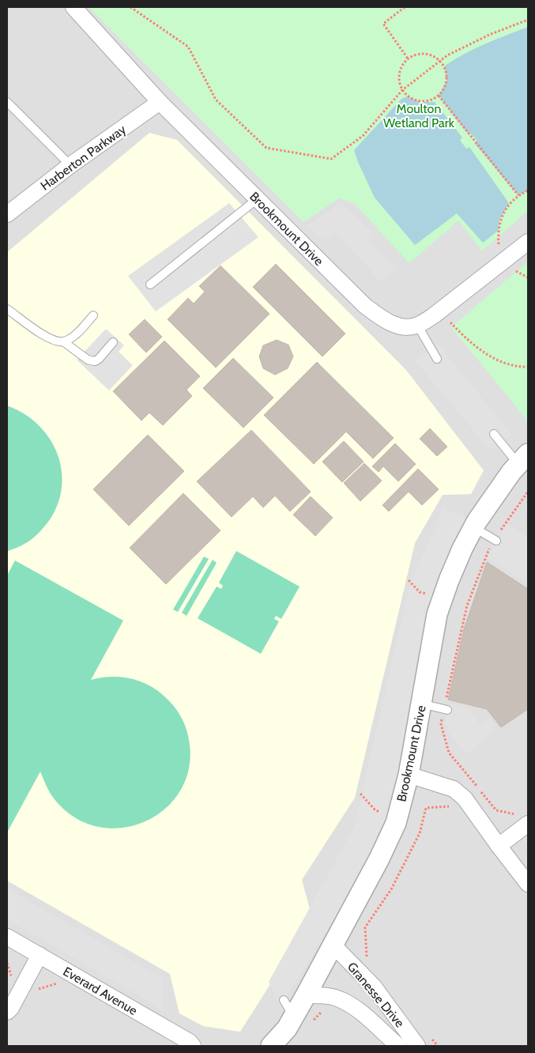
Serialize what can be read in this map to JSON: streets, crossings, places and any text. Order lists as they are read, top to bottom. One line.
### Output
{"streets":{"street":["Harberton Parkway","Brookmount Drive","Everard Avenue","Granesse Drive"]},"crossings":[["Harberton Parkway","Brookmount Drive"],["Brookmount Drive","Granesse Drive"]],"parks":["Moulton Wetland Park"]}
